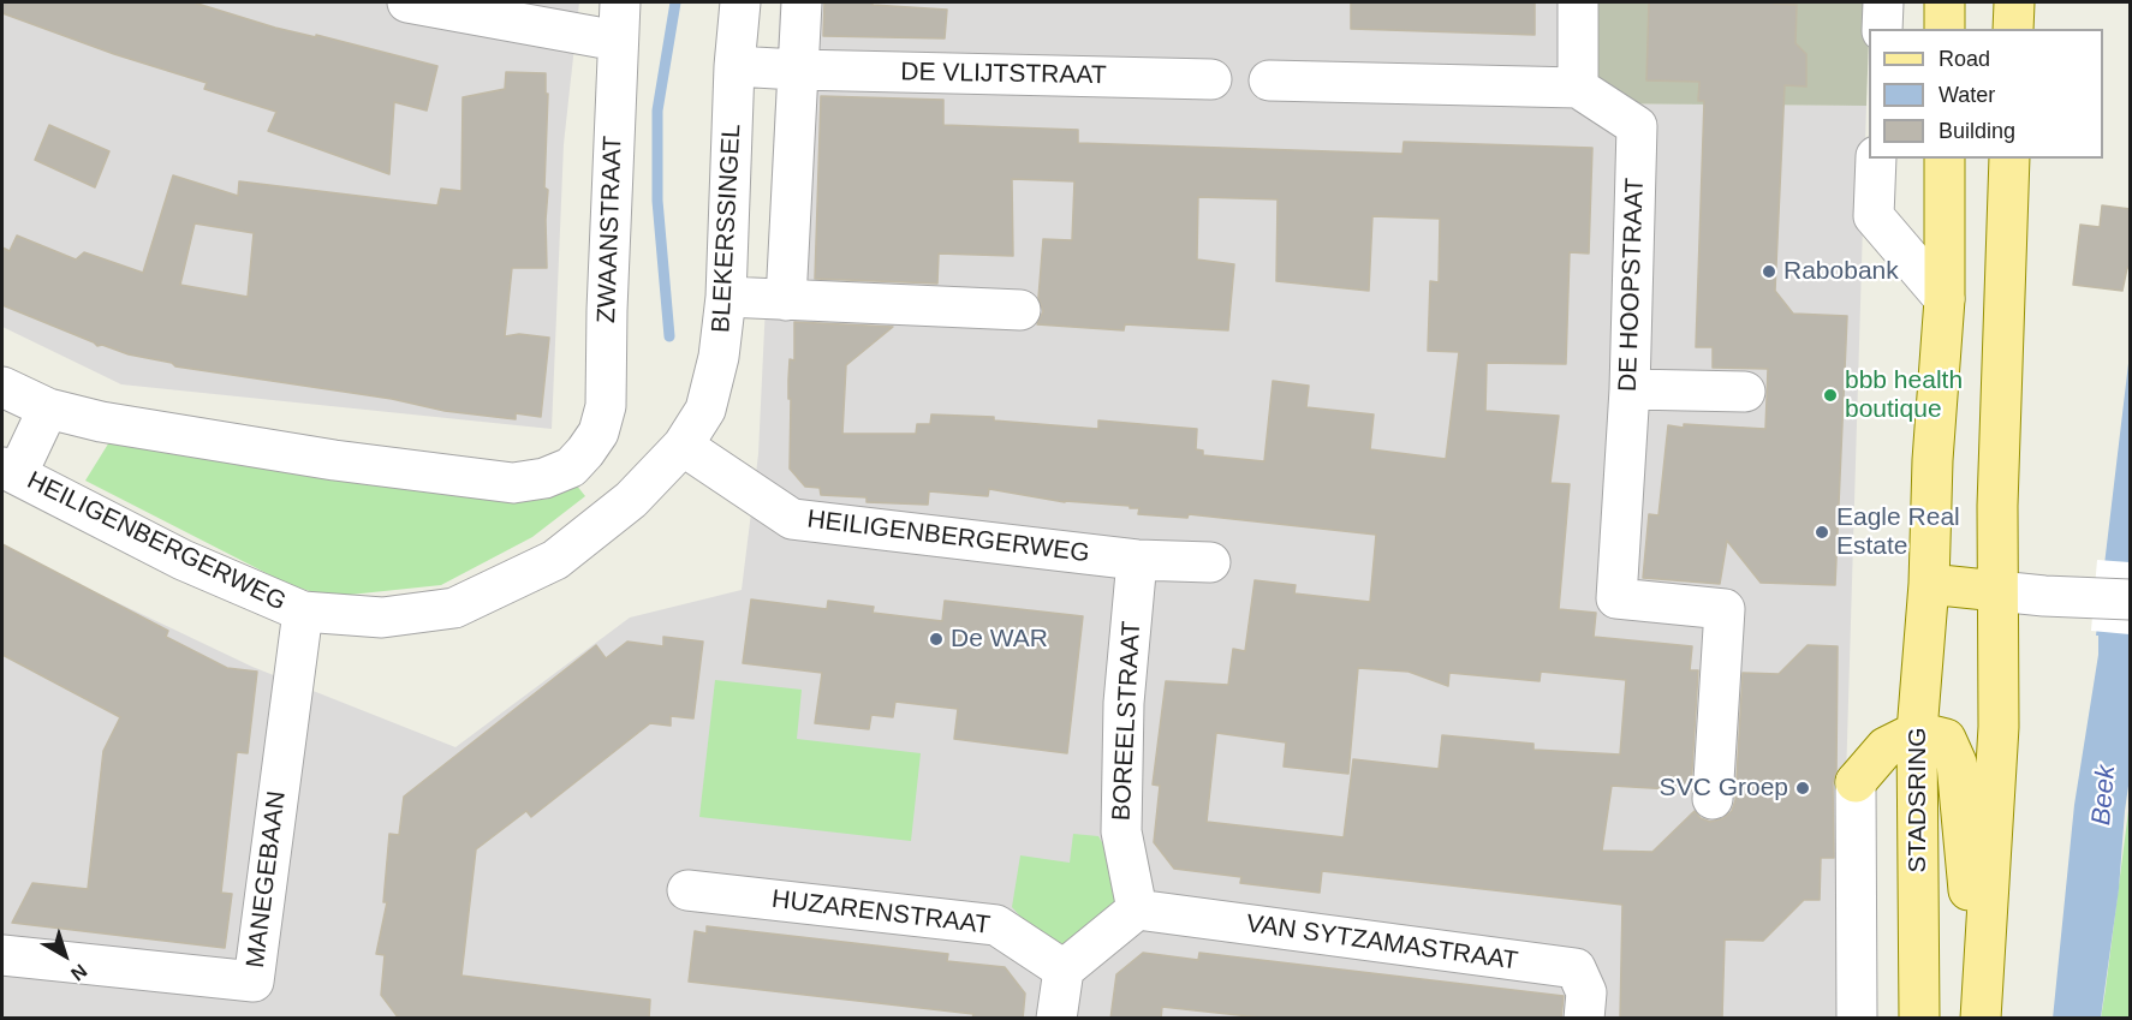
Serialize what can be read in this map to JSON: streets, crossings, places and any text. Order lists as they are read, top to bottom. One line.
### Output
{"streets":{"main road":["STADSRING"],"street":["DE VLIJTSTRAAT","BLEKERSSINGEL","ZWAANSTRAAT","DE HOOPSTRAAT","HEILIGENBERGERWEG","BOREELSTRAAT","MANEGEBAAN","HUZARENSTRAAT","VAN SYTZAMASTRAAT"]},"crossings":[["DE VLIJTSTRAAT","BLEKERSSINGEL"],["BLEKERSSINGEL","HEILIGENBERGERWEG"],["ZWAANSTRAAT","HEILIGENBERGERWEG"],["HEILIGENBERGERWEG","BOREELSTRAAT"],["HEILIGENBERGERWEG","MANEGEBAAN"],["BOREELSTRAAT","VAN SYTZAMASTRAAT"]],"water":["Beek"],"places":["Rabobank","bbb health boutique","Eagle Real Estate","De WAR","SVC Groep"],"legend":["Road","Water","Building"],"north":"bottom right"}
